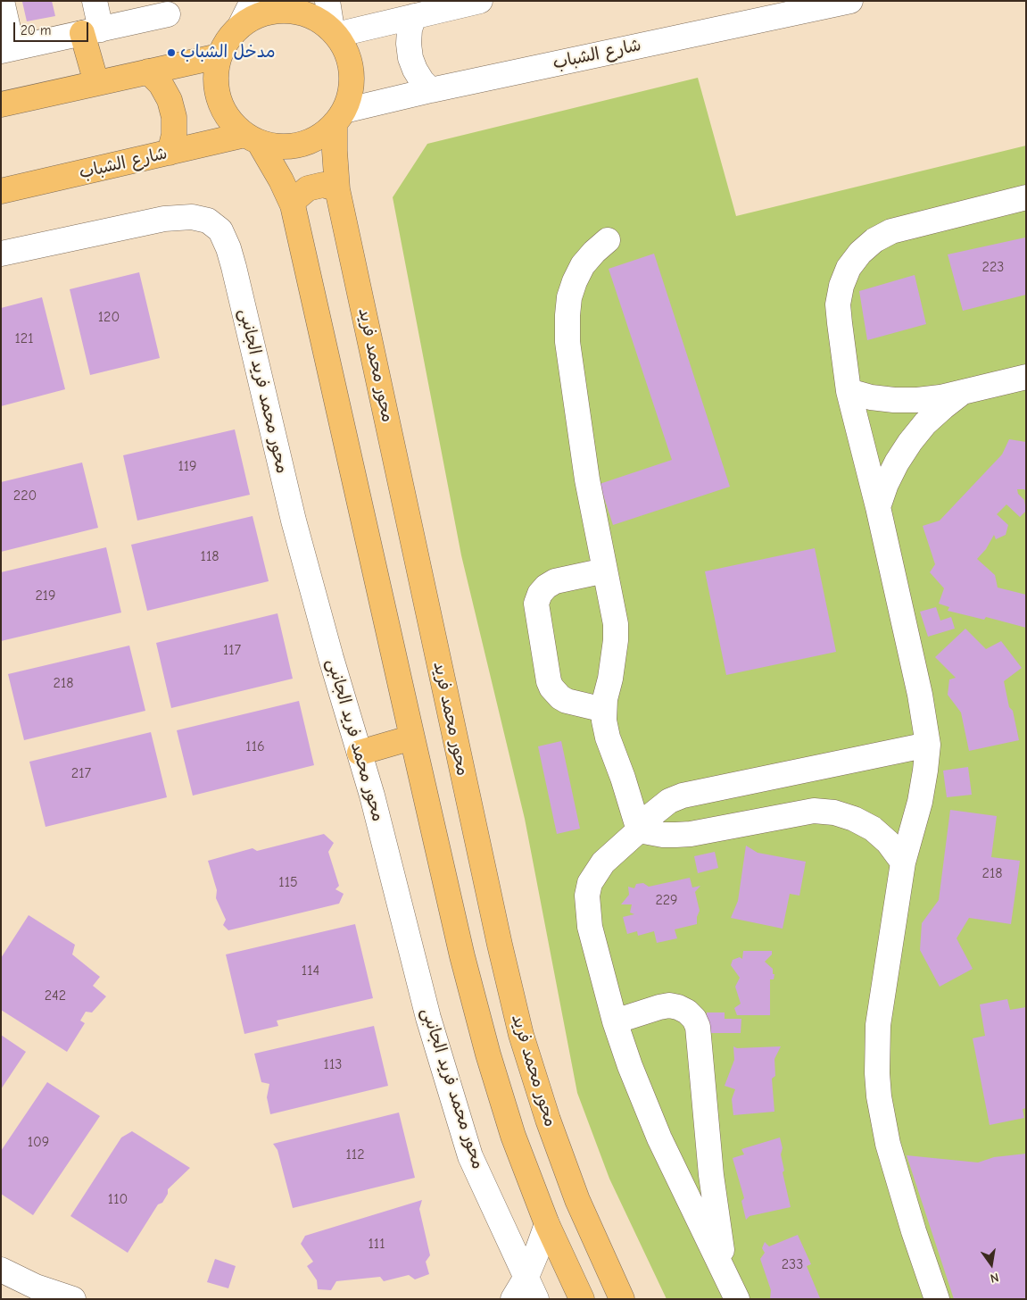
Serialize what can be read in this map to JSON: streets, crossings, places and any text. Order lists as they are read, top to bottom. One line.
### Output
{"streets":{"main road":["شارع الشباب","محور محمد فريد"],"street":["محور محمد فريد الجانبى"]},"crossings":[["شارع الشباب","محور محمد فريد"]],"places":["مدخل الشباب"],"house_numbers":["223","120","121","119","220","118","219","117","218","116","217","218","115","229","114","242","113","109","112","110","111","233"],"scale_bar":"20 m","north":"bottom"}
